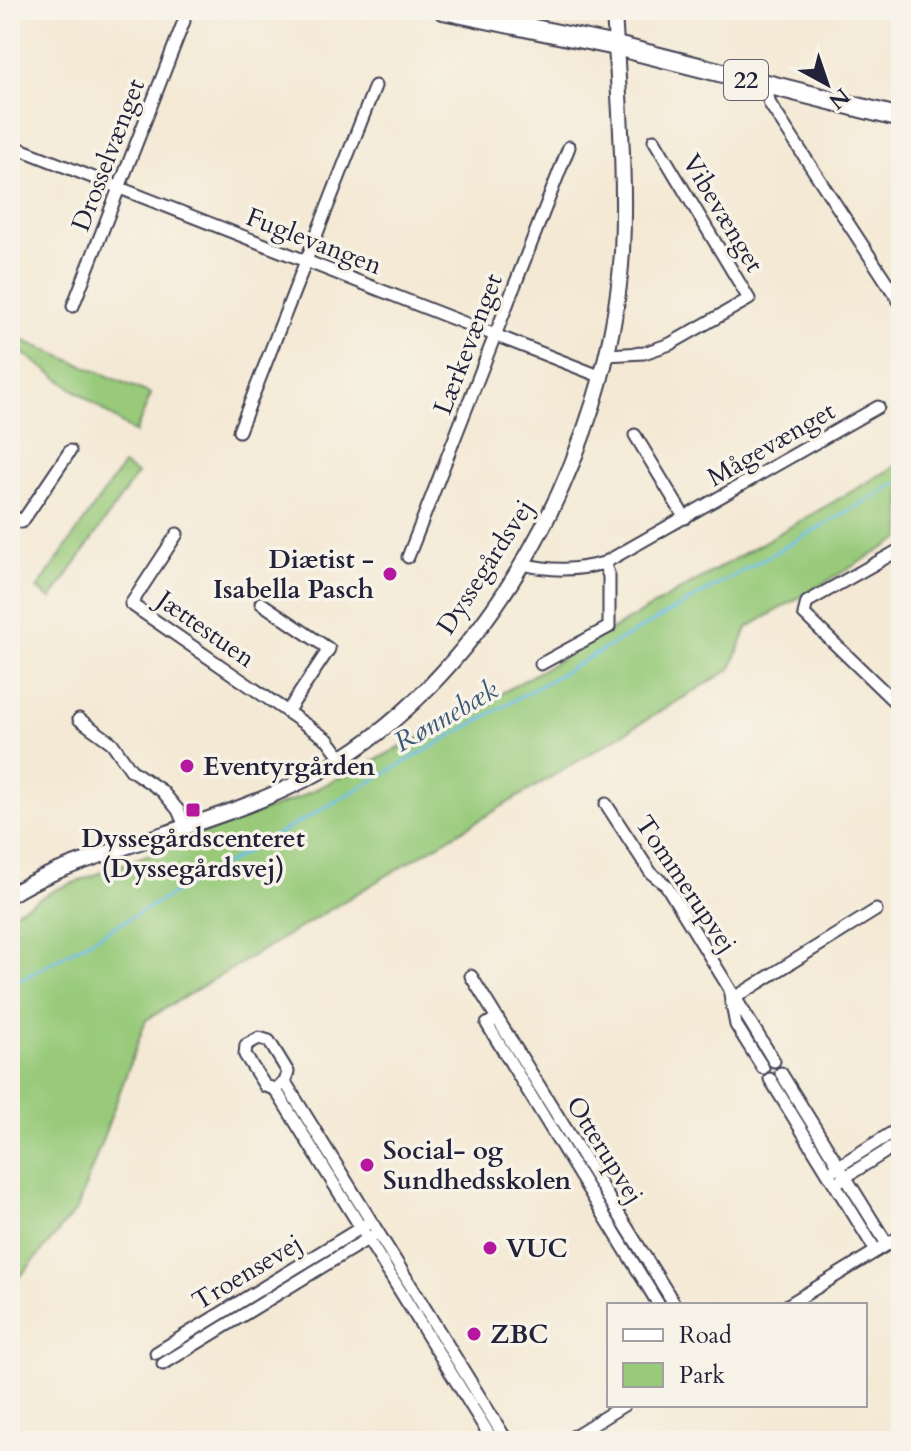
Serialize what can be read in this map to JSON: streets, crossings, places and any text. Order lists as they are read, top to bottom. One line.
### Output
{"streets":{"main road":["22"],"street":["Drosselvænget","Vibevænget","Fuglevangen","Lærkevænget","Mågevænget","Dyssegårdsvej","Jættestuen","Tommerupvej","Otterupvej","Troensevej"]},"crossings":[["22","Dyssegårdsvej"],["Drosselvænget","Fuglevangen"],["Vibevænget","Dyssegårdsvej"],["Fuglevangen","Lærkevænget"],["Fuglevangen","Dyssegårdsvej"],["Mågevænget","Dyssegårdsvej"],["Dyssegårdsvej","Jættestuen"]],"water":["Rønnebæk"],"places":{"other":["Diætist - Isabella Pasch","Eventyrgården","Social- og Sundhedsskolen","VUC","ZBC"],"transit":["Dyssegårdscenteret (Dyssegårdsvej)"]},"legend":["Road","Park"],"north":"bottom right"}
